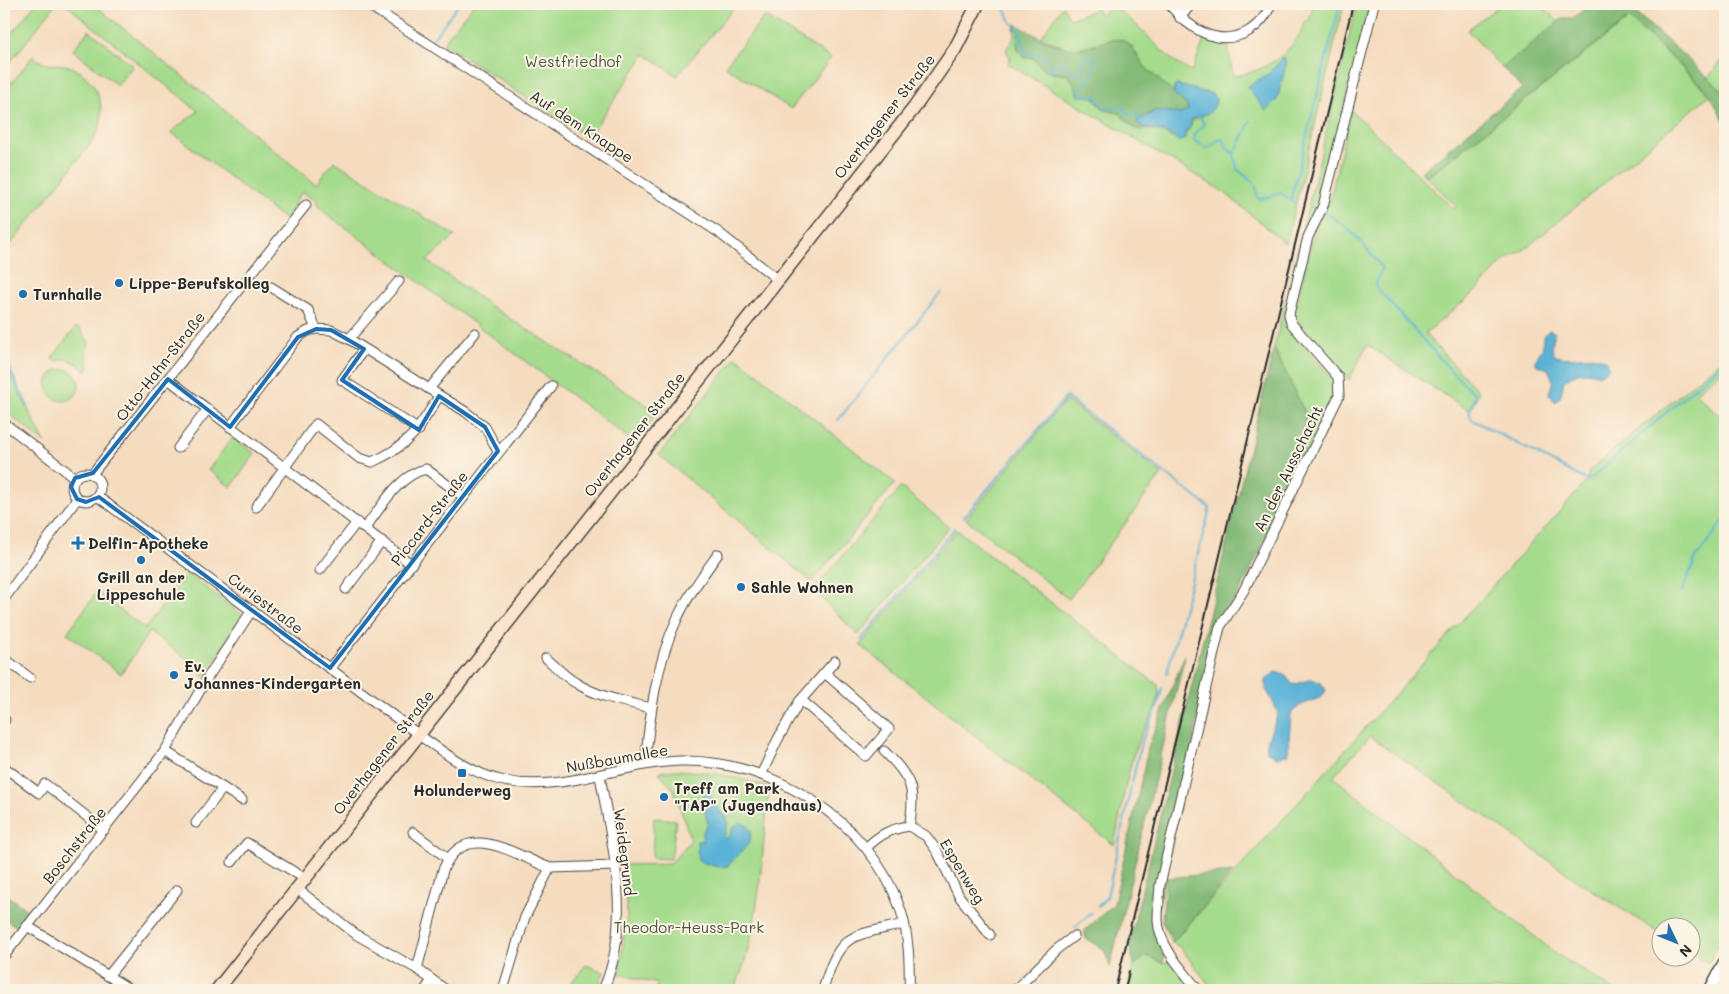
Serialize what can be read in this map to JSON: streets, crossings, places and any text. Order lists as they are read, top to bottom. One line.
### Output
{"streets":{"main road":["Overhagener Straße"],"street":["Auf dem Knappe","Otto-Hahn-Straße","An der Ausschacht","Piccard-Straße","Curiestraße","Nußbaumallee","Boschstraße","Weidegrund","Espenweg"]},"crossings":[["Overhagener Straße","Auf dem Knappe"],["Overhagener Straße","Curiestraße"],["Overhagener Straße","Nußbaumallee"],["Otto-Hahn-Straße","Curiestraße"],["Piccard-Straße","Curiestraße"],["Curiestraße","Nußbaumallee"],["Curiestraße","Boschstraße"],["Nußbaumallee","Weidegrund"]],"parks":["Westfriedhof","Theodor-Heuss-Park"],"places":{"other":["Lippe-Berufskolleg","Turnhalle","Grill an der Lippeschule","Sahle Wohnen","Ev. Johannes-Kindergarten","Treff am Park \"TAP\" (Jugendhaus)"],"health":["Delfin-Apotheke"],"transit":["Holunderweg"]},"north":"bottom right"}
